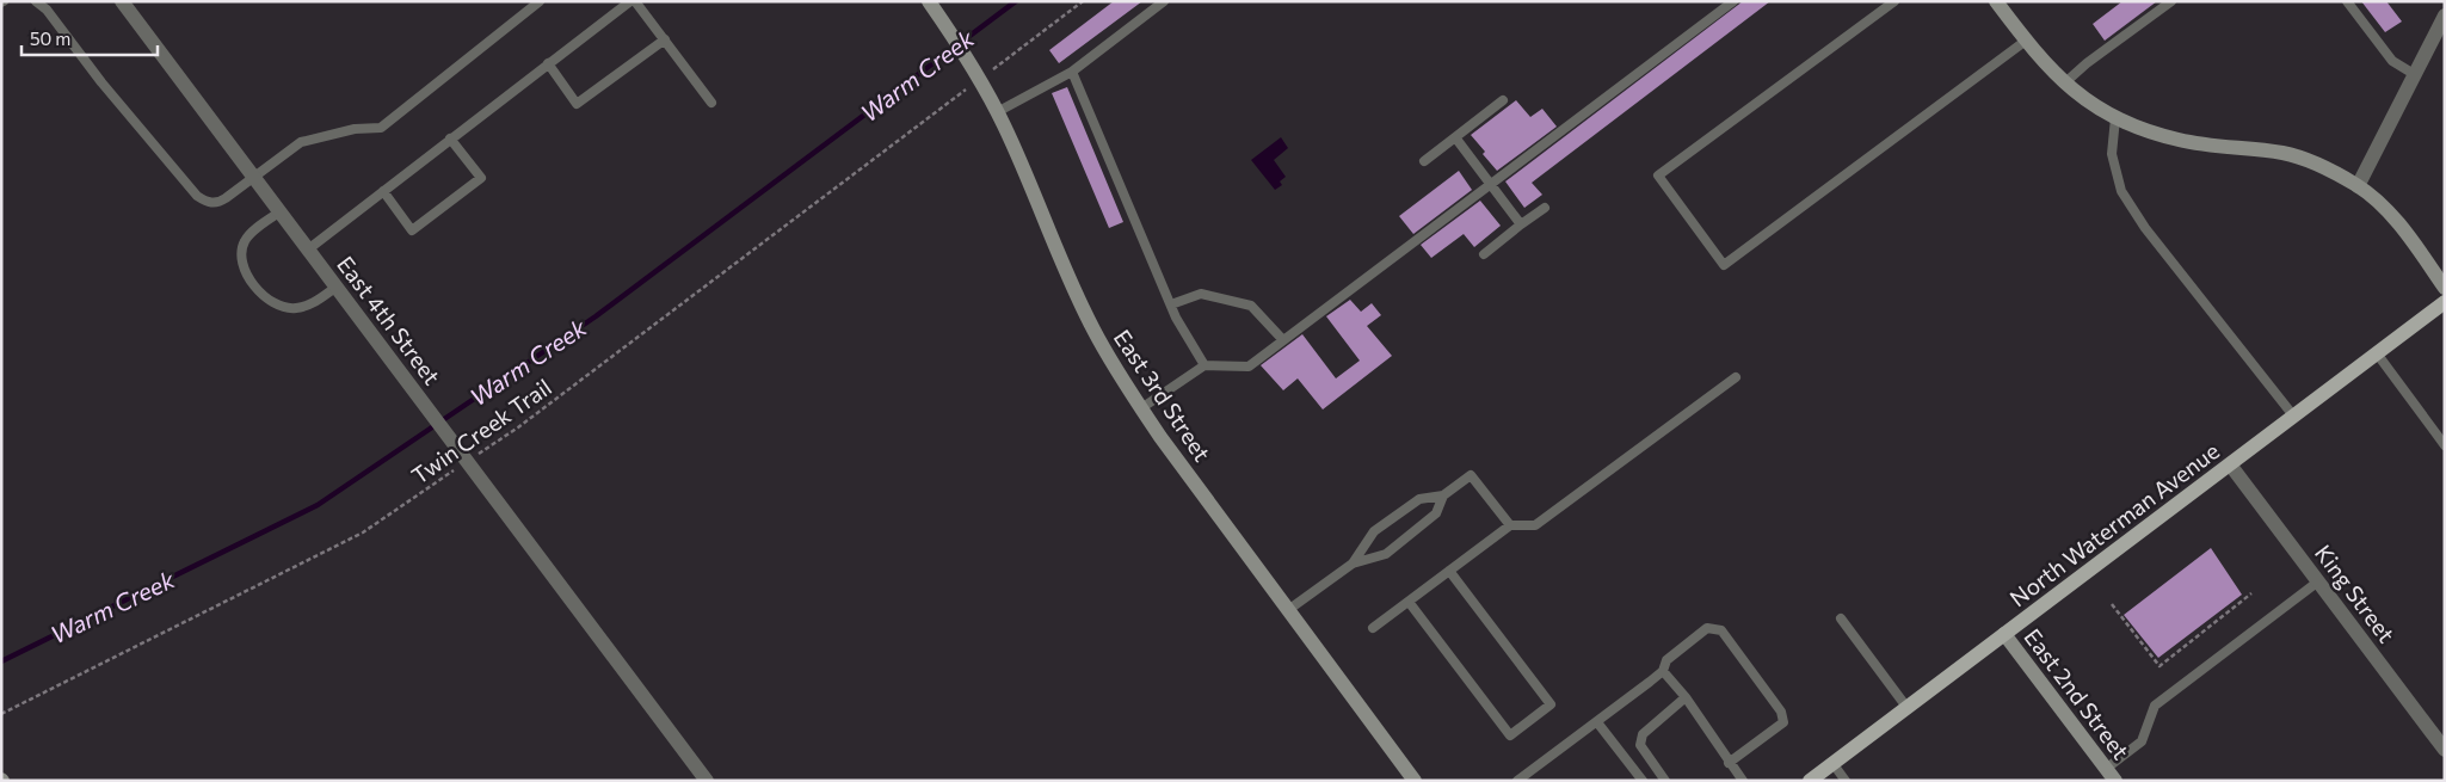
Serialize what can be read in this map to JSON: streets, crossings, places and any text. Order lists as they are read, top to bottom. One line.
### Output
{"streets":{"main road":["East 3rd Street","North Waterman Avenue","East 2nd Street"],"street":["East 4th Street","King Street"],"path":["Twin Creek Trail"]},"crossings":[["East 4th Street","Twin Creek Trail"],["East 3rd Street","Twin Creek Trail"],["North Waterman Avenue","King Street"],["North Waterman Avenue","East 2nd Street"]],"water":["Warm Creek"],"scale_bar":"50 m"}
